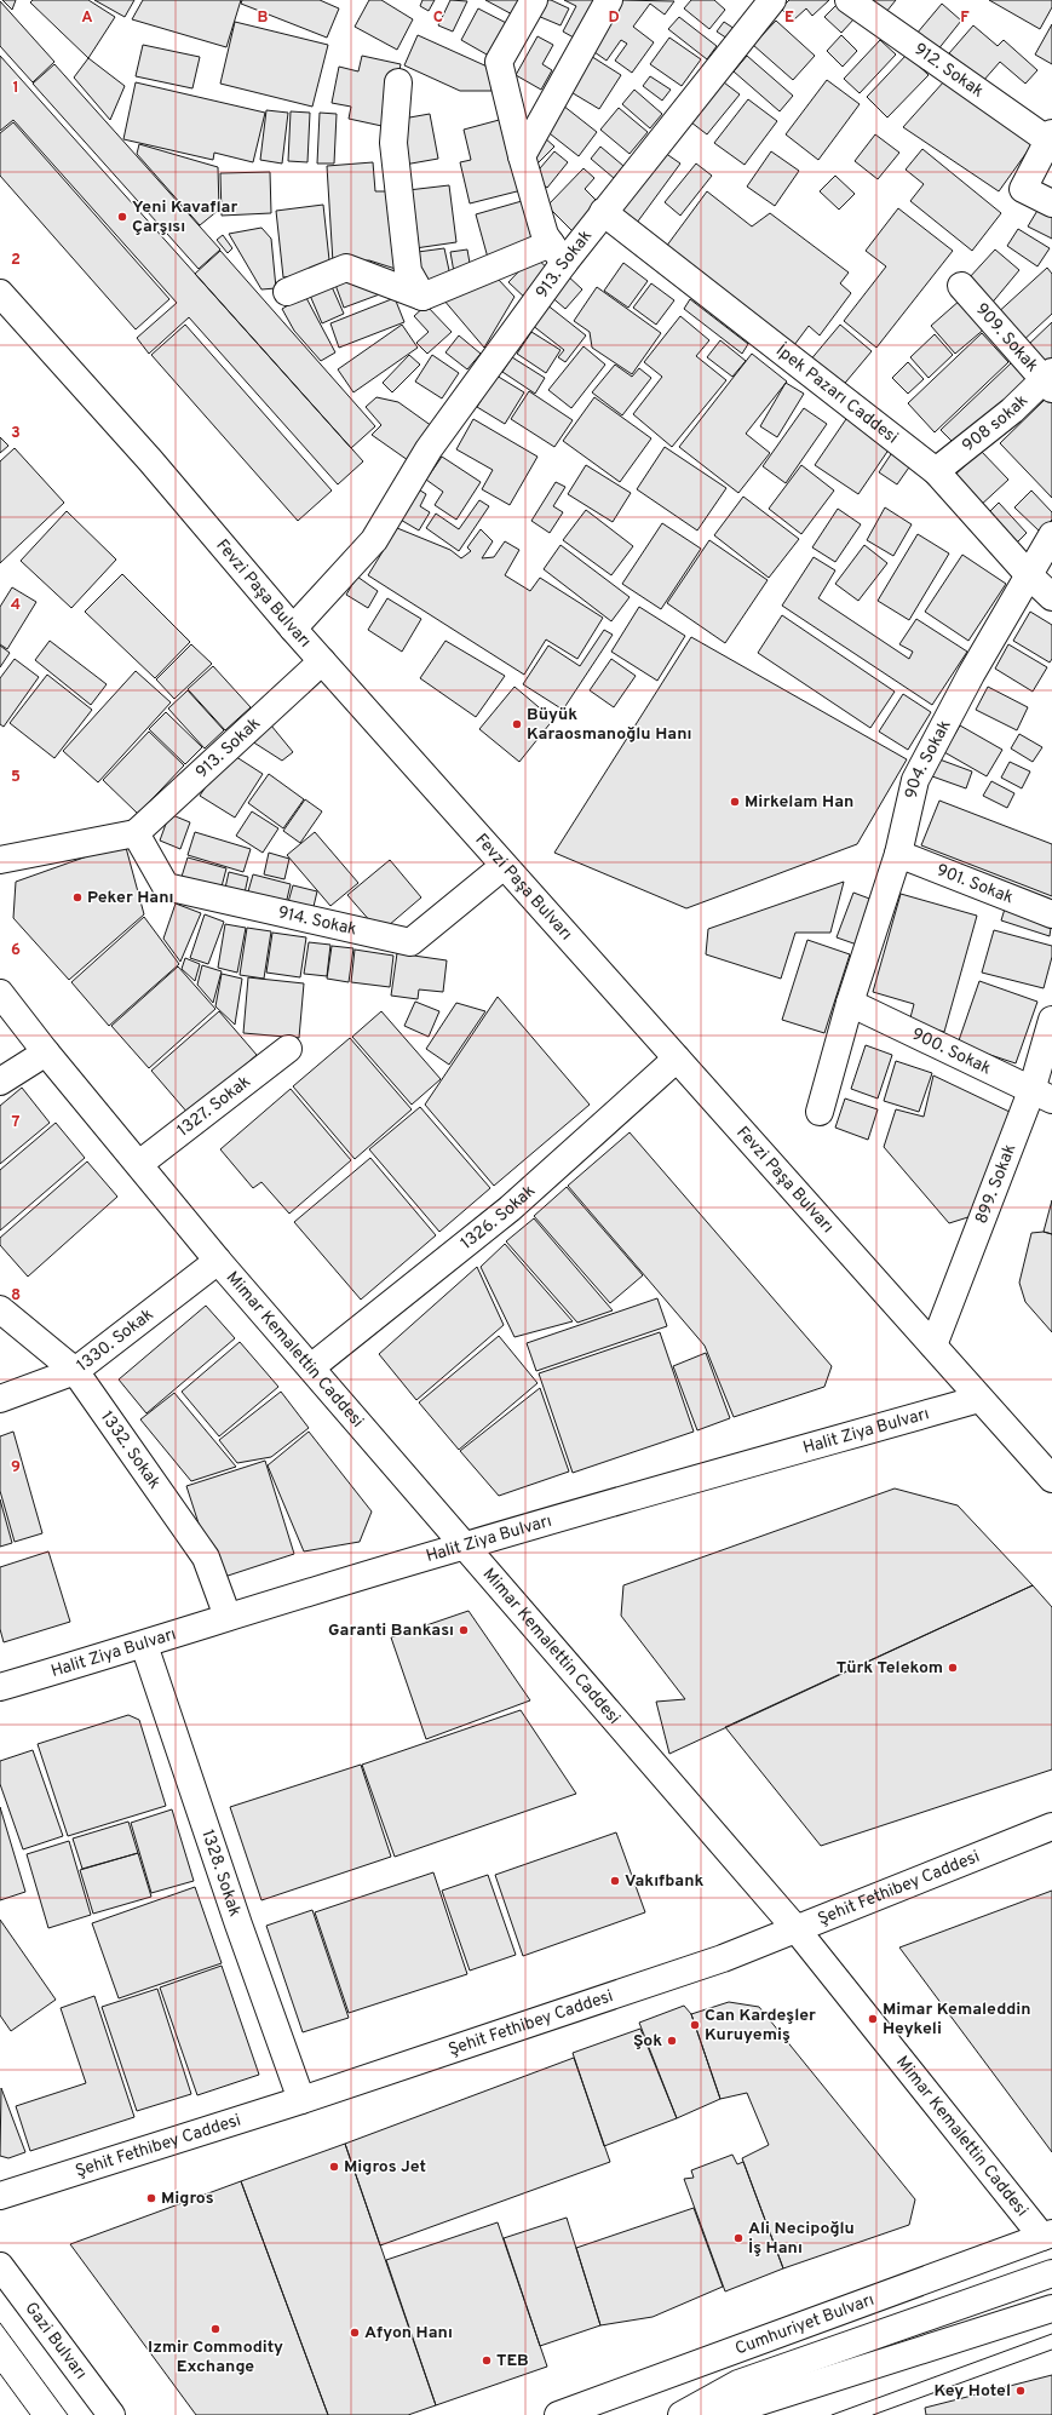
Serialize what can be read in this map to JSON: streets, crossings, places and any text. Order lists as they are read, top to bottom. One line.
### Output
{"streets":{"street":["912. Sokak","913. Sokak","909. Sokak","İpek Pazarı Caddesi","908 sokak","Fevzi Paşa Bulvarı","904. Sokak","901. Sokak","914. Sokak","900. Sokak","1327. Sokak","899. Sokak","1326. Sokak","1330. Sokak","Mimar Kemalettin Caddesi","Halit Ziya Bulvarı","1332. Sokak","1328. Sokak","Şehit Fethibey Caddesi","Cumhuriyet Bulvarı","Gazi Bulvarı"]},"crossings":[["913. Sokak","İpek Pazarı Caddesi"],["913. Sokak","Fevzi Paşa Bulvarı"],["913. Sokak","914. Sokak"],["909. Sokak","908 sokak"],["İpek Pazarı Caddesi","908 sokak"],["İpek Pazarı Caddesi","904. Sokak"],["Fevzi Paşa Bulvarı","914. Sokak"],["Fevzi Paşa Bulvarı","899. Sokak"],["Fevzi Paşa Bulvarı","1326. Sokak"],["Fevzi Paşa Bulvarı","Halit Ziya Bulvarı"],["904. Sokak","901. Sokak"],["904. Sokak","900. Sokak"],["900. Sokak","899. Sokak"],["1327. Sokak","Mimar Kemalettin Caddesi"],["1326. Sokak","Mimar Kemalettin Caddesi"],["1330. Sokak","Mimar Kemalettin Caddesi"],["1330. Sokak","1332. Sokak"],["Mimar Kemalettin Caddesi","Halit Ziya Bulvarı"],["Mimar Kemalettin Caddesi","Şehit Fethibey Caddesi"],["Mimar Kemalettin Caddesi","Cumhuriyet Bulvarı"],["Halit Ziya Bulvarı","1332. Sokak"],["Halit Ziya Bulvarı","1328. Sokak"],["1328. Sokak","Şehit Fethibey Caddesi"]],"places":["Yeni Kavaflar Çarşısı","Büyük Karaosmanoğlu Hanı","Mirkelam Han","Peker Hanı","Garanti Bankası","Türk Telekom","Vakıfbank","Mimar Kemaleddin Heykeli","Can Kardeşler Kuruyemiş","Şok","Migros Jet","Migros","Ali Necipoğlu İş Hanı","Izmir Commodity Exchange","Afyon Hanı","TEB","Key Hotel"],"grid":{"columns":["A","B","C","D","E","F"],"rows":["1","2","3","4","5","6","7","8","9"]}}
